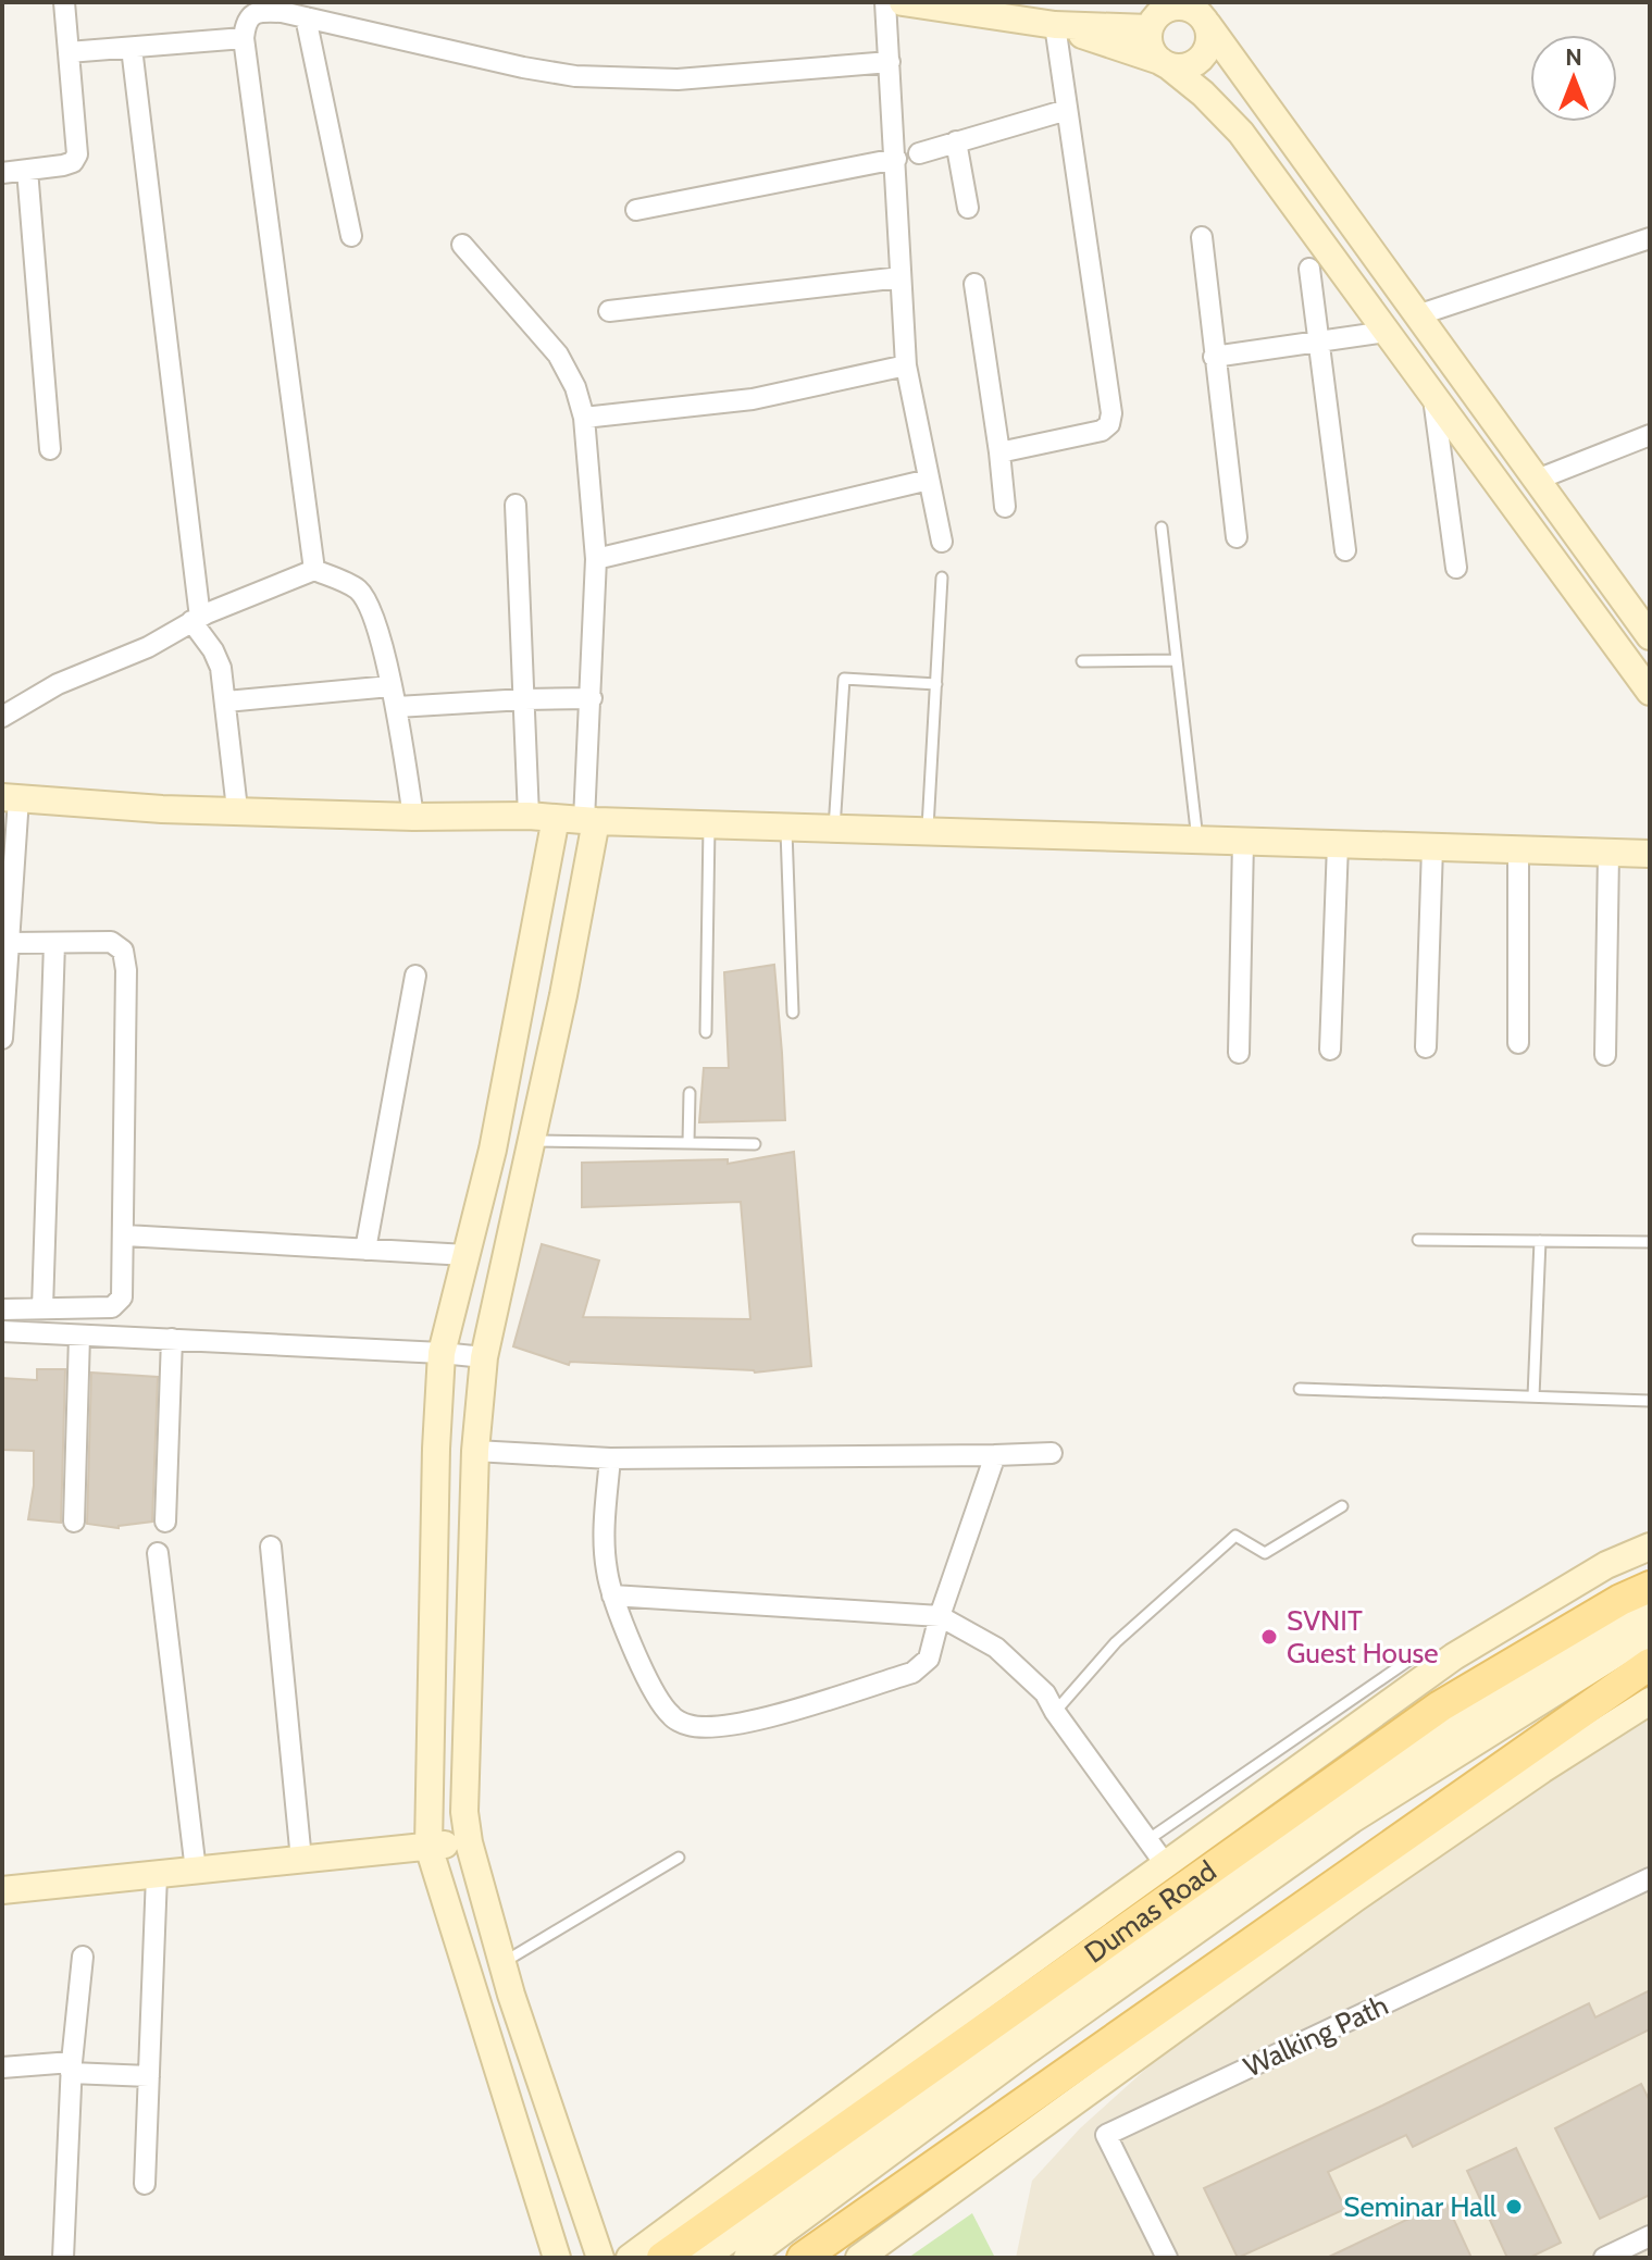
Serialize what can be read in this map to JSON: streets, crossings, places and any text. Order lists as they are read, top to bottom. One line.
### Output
{"streets":{"main road":["Dumas Road"],"street":["Walking Path"]},"places":["SVNIT Guest House","Seminar Hall"],"north":"top"}
